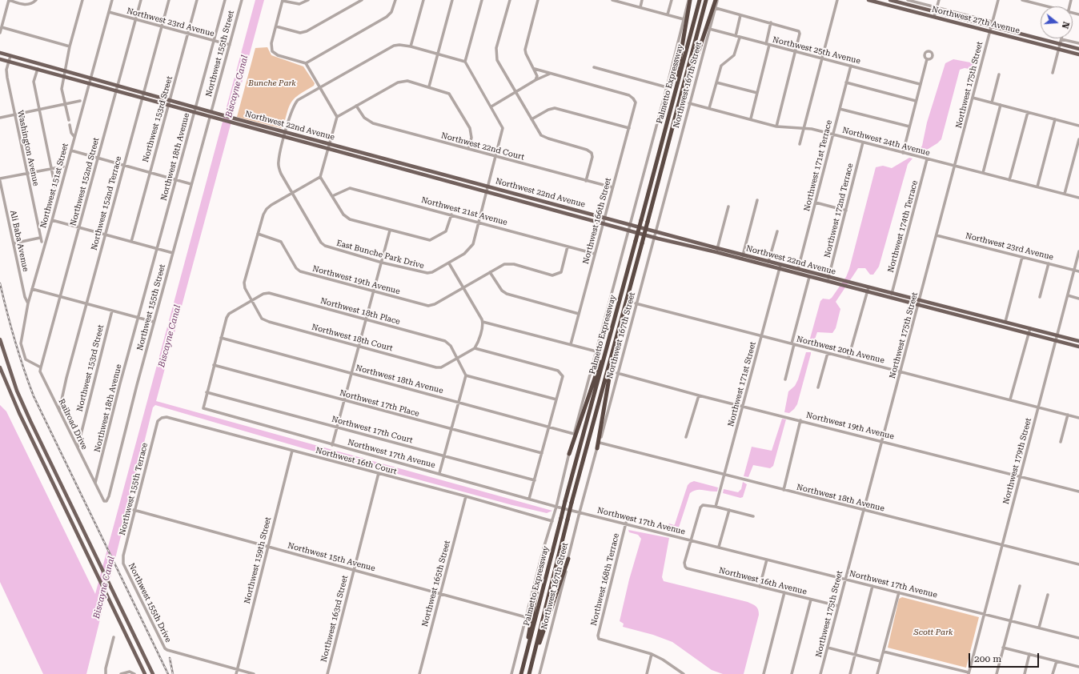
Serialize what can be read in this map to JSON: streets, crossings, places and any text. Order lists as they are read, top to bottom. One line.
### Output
{"streets":{"highway":["Palmetto Expressway"],"main road":["Northwest 27th Avenue","Northwest 22nd Avenue"],"street":["Northwest 23rd Avenue","Northwest 25th Avenue","Northwest 155th Street","Northwest 167th Street","Northwest 175th Street","Northwest 153rd Street","Northwest 24th Avenue","Northwest 22nd Court","Washington Avenue","Northwest 18th Avenue","Northwest 171st Terrace","Northwest 152nd Street","Northwest 151st Street","Northwest 152nd Terrace","Northwest 172nd Terrace","Northwest 21st Avenue","Northwest 166th Street","Northwest 174th Terrace","Ali Baba Avenue","East Bunche Park Drive","Northwest 19th Avenue","Northwest 18th Place","Northwest 18th Court","Northwest 20th Avenue","Northwest 171st Street","Northwest 17th Place","Railroad Drive","Northwest 17th Court","Northwest 17th Avenue","Northwest 16th Court","Northwest 179th Street","Northwest 155th Terrace","Northwest 15th Avenue","Northwest 159th Street","Northwest 168th Terrace","Northwest 16th Avenue","Northwest 165th Street","Northwest 155th Drive","Northwest 163rd Street"]},"crossings":[["Northwest 27th Avenue","Northwest 175th Street"],["Northwest 23rd Avenue","Northwest 155th Street"],["Northwest 23rd Avenue","Northwest 175th Street"],["Northwest 23rd Avenue","Northwest 153rd Street"],["Northwest 23rd Avenue","Northwest 18th Avenue"],["Northwest 23rd Avenue","Northwest 152nd Street"],["Northwest 23rd Avenue","Northwest 151st Street"],["Northwest 23rd Avenue","Northwest 152nd Terrace"],["Northwest 23rd Avenue","Northwest 179th Street"],["Northwest 25th Avenue","Northwest 167th Street"],["Northwest 25th Avenue","Northwest 171st Terrace"],["Northwest 155th Street","Northwest 22nd Avenue"],["Northwest 155th Street","Railroad Drive"],["Northwest 167th Street","Northwest 22nd Avenue"],["Northwest 167th Street","Northwest 24th Avenue"],["Northwest 167th Street","Northwest 18th Avenue"],["Northwest 167th Street","Northwest 19th Avenue"],["Northwest 167th Street","Northwest 20th Avenue"],["Northwest 167th Street","Northwest 17th Avenue"],["Northwest 175th Street","Northwest 22nd Avenue"],["Northwest 175th Street","Northwest 24th Avenue"],["Northwest 175th Street","Northwest 18th Avenue"],["Northwest 175th Street","Northwest 19th Avenue"],["Northwest 175th Street","Northwest 20th Avenue"],["Northwest 175th Street","Northwest 17th Avenue"],["Northwest 175th Street","Northwest 16th Avenue"],["Northwest 153rd Street","Northwest 22nd Avenue"],["Northwest 153rd Street","Railroad Drive"],["Northwest 22nd Avenue","Washington Avenue"],["Northwest 22nd Avenue","Northwest 18th Avenue"],["Northwest 22nd Avenue","Northwest 171st Terrace"],["Northwest 22nd Avenue","Northwest 152nd Street"],["Northwest 22nd Avenue","Northwest 151st Street"],["Northwest 22nd Avenue","Northwest 152nd Terrace"],["Northwest 22nd Avenue","Northwest 172nd Terrace"],["Northwest 22nd Avenue","Northwest 166th Street"],["Northwest 22nd Avenue","Northwest 174th Terrace"],["Northwest 22nd Avenue","East Bunche Park Drive"],["Northwest 22nd Avenue","Northwest 171st Street"],["Northwest 22nd Avenue","Northwest 179th Street"],["Northwest 24th Avenue","Northwest 171st Terrace"],["Northwest 24th Avenue","Northwest 172nd Terrace"],["Northwest 24th Avenue","Northwest 174th Terrace"],["Northwest 22nd Court","Northwest 166th Street"],["Northwest 22nd Court","East Bunche Park Drive"],["Northwest 18th Avenue","Northwest 18th Place"],["Northwest 18th Avenue","Northwest 171st Street"],["Northwest 18th Avenue","Railroad Drive"],["Northwest 18th Avenue","Northwest 179th Street"],["Northwest 152nd Street","Northwest 151st Street"],["Northwest 152nd Street","Railroad Drive"],["Northwest 151st Street","Ali Baba Avenue"],["Northwest 151st Street","Railroad Drive"],["Northwest 152nd Terrace","Railroad Drive"],["Northwest 21st Avenue","Northwest 166th Street"],["Northwest 21st Avenue","East Bunche Park Drive"],["East Bunche Park Drive","Northwest 18th Court"],["Northwest 19th Avenue","Northwest 18th Court"],["Northwest 19th Avenue","Northwest 171st Street"],["Northwest 19th Avenue","Northwest 179th Street"],["Northwest 18th Place","Northwest 18th Court"],["Northwest 18th Place","Northwest 17th Place"],["Northwest 18th Place","Northwest 17th Court"],["Northwest 18th Place","Northwest 17th Avenue"],["Northwest 20th Avenue","Northwest 171st Street"],["Northwest 20th Avenue","Northwest 179th Street"],["Northwest 17th Avenue","Northwest 179th Street"],["Northwest 17th Avenue","Northwest 168th Terrace"],["Northwest 17th Avenue","Northwest 16th Avenue"],["Northwest 16th Court","Northwest 155th Terrace"],["Northwest 16th Court","Northwest 159th Street"],["Northwest 16th Court","Northwest 165th Street"],["Northwest 16th Court","Northwest 163rd Street"],["Northwest 155th Terrace","Northwest 15th Avenue"],["Northwest 155th Terrace","Northwest 155th Drive"],["Northwest 15th Avenue","Northwest 159th Street"],["Northwest 15th Avenue","Northwest 165th Street"],["Northwest 15th Avenue","Northwest 163rd Street"],["Northwest 159th Street","Northwest 155th Drive"]],"water":["Biscayne Canal"],"parks":["Bunche Park","Scott Park"],"scale_bar":"200 m","north":"right"}
